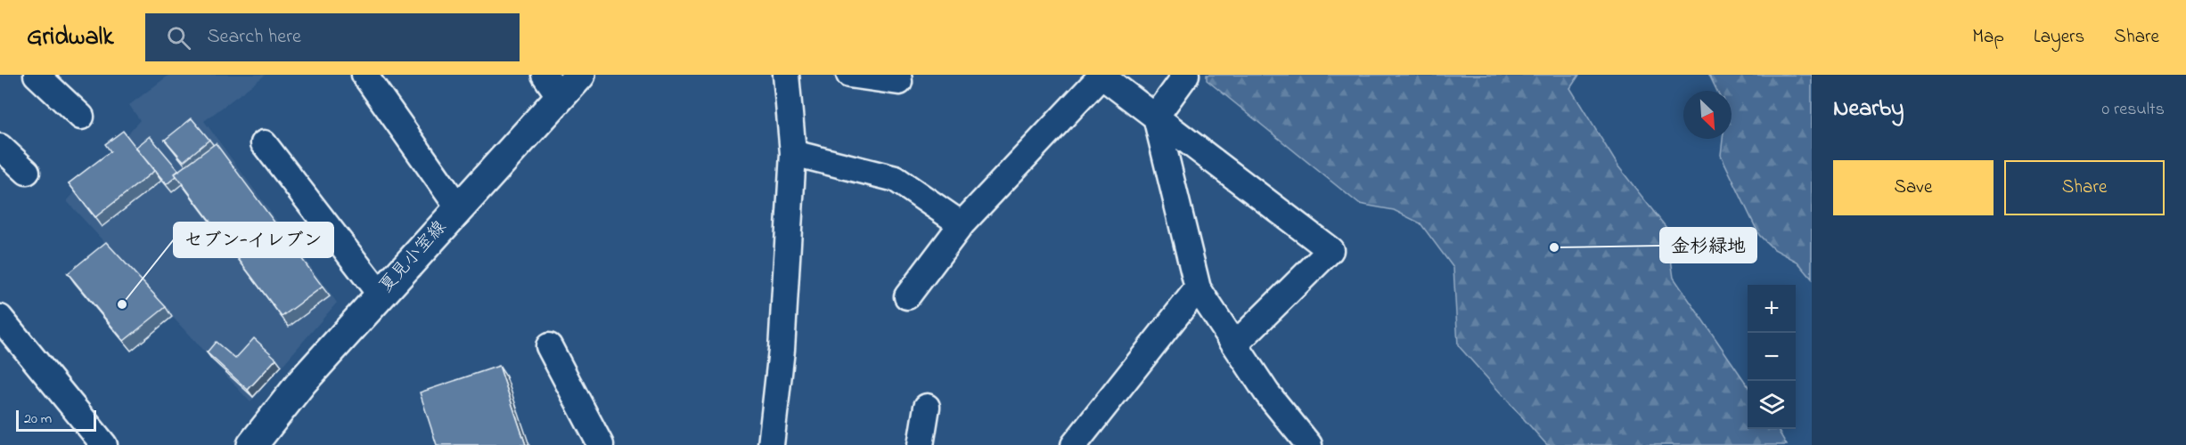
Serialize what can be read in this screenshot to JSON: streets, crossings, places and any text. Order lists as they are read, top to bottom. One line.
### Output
{"streets":{"main road":["夏見小室線"]},"places":["金杉緑地","セブン-イレブン"],"scale_bar":"20 m","north":"bottom right","page":{"header":"Gridwalk","search":"Search here","nav":["Map","Layers","Share"],"heading":["Nearby","0 results"],"buttons":["Save","Share"],"map_buttons":["+","−"],"scale":"20 m"}}
